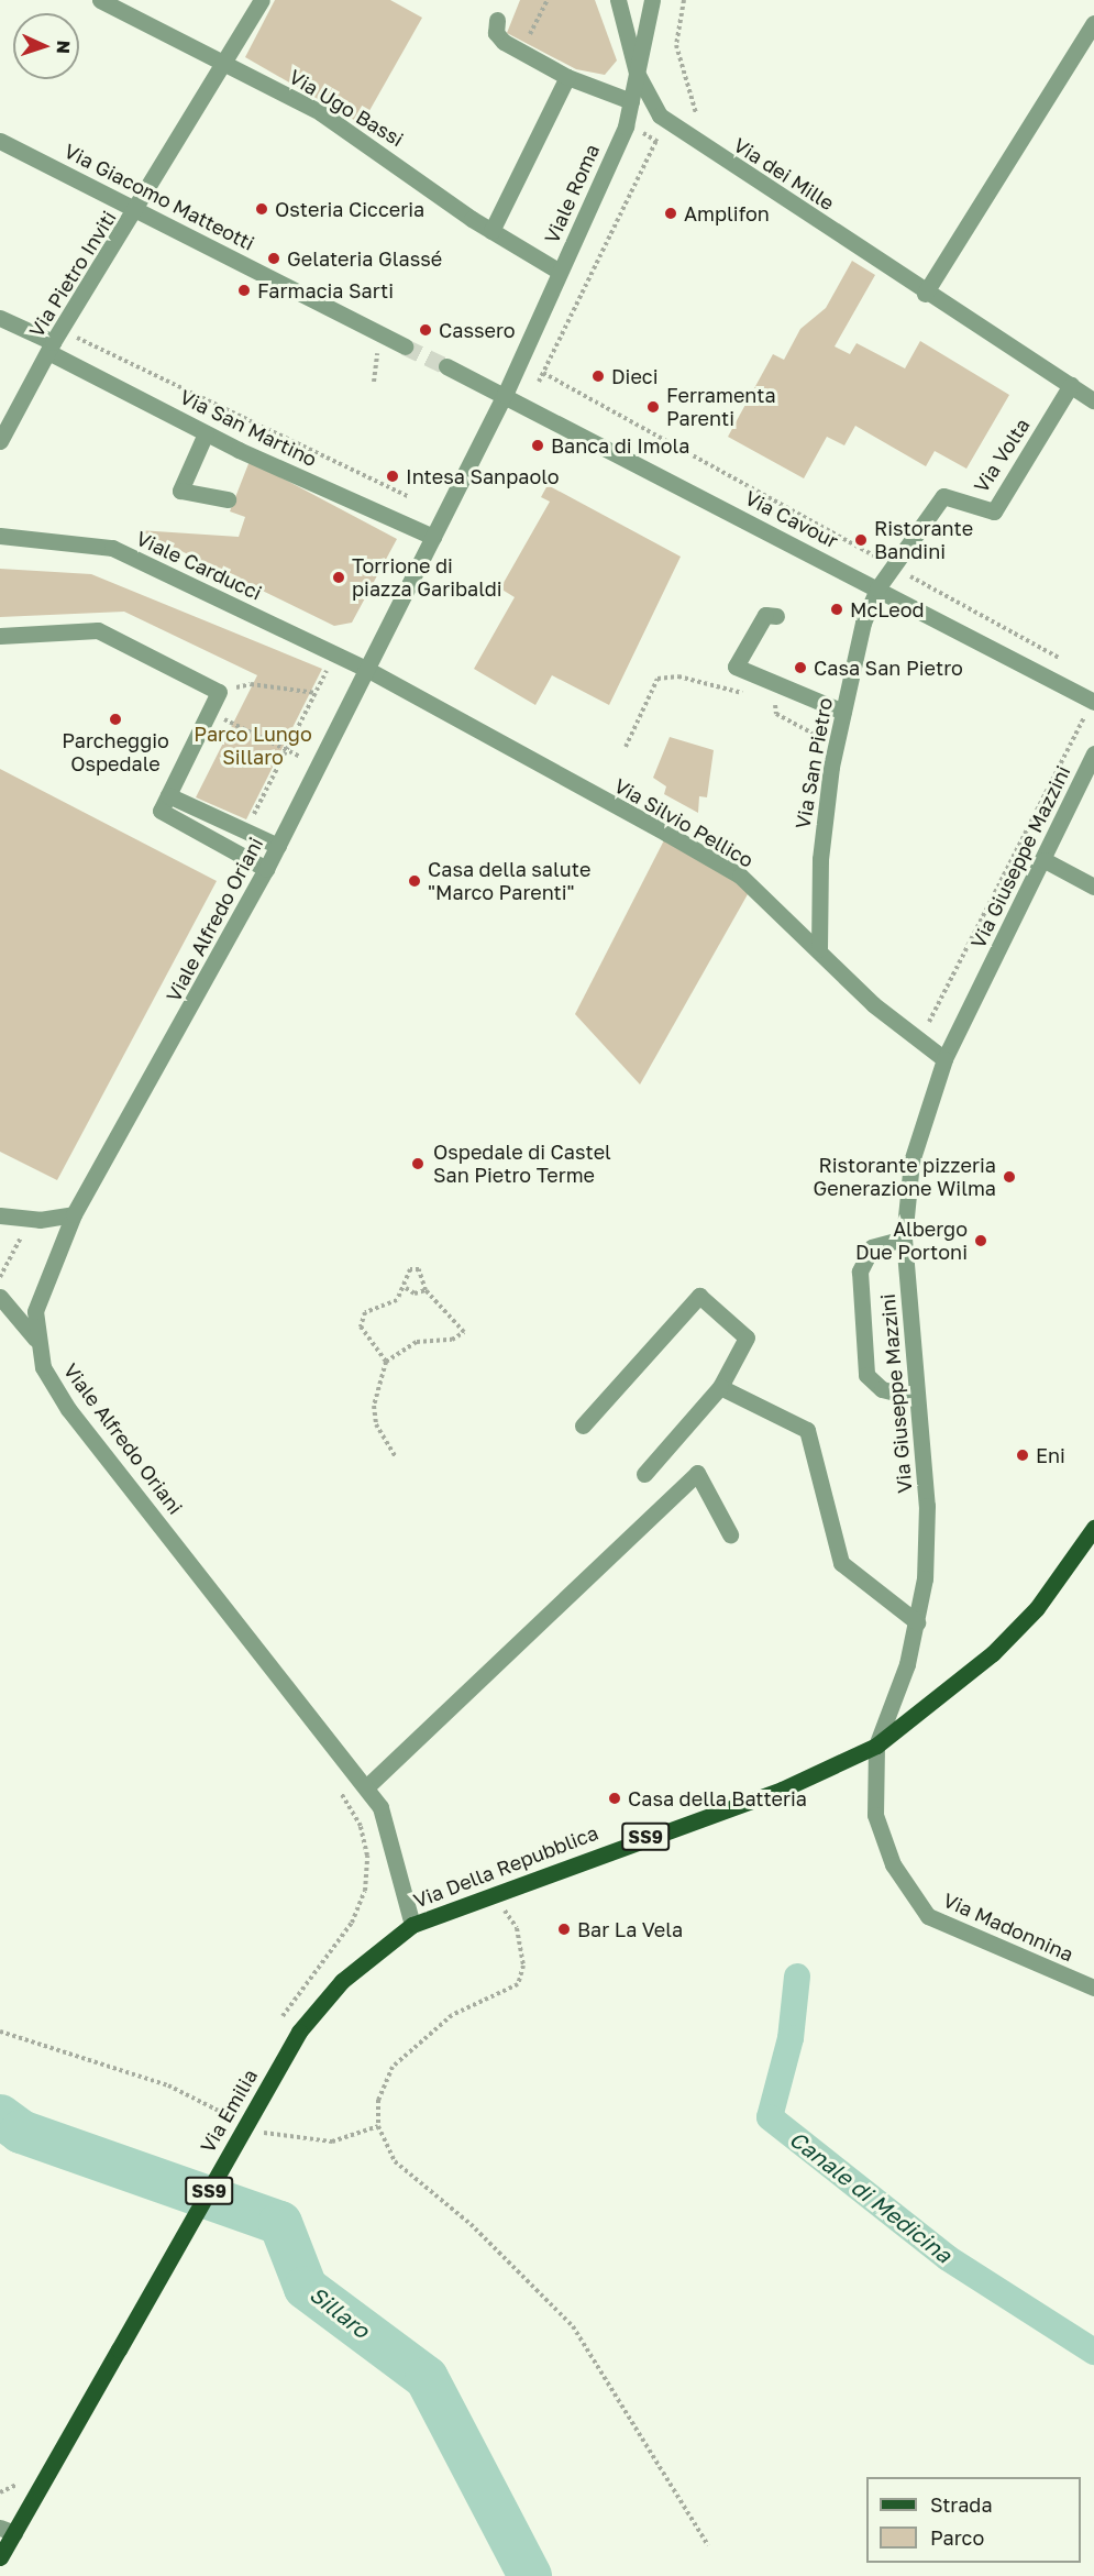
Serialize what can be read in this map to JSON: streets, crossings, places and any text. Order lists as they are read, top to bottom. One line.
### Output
{"streets":{"main road":["SS9","Via Della Repubblica","Via Emilia"],"street":["Via Ugo Bassi","Via dei Mille","Viale Roma","Via Giacomo Matteotti","Via Pietro Inviti","Via San Martino","Via Volta","Via Cavour","Viale Carducci","Via San Pietro","Via Silvio Pellico","Via Giuseppe Mazzini","Viale Alfredo Oriani","Via Madonnina"]},"crossings":[["Via Ugo Bassi","Viale Roma"],["Via Ugo Bassi","Via Pietro Inviti"],["Via dei Mille","Viale Roma"],["Via dei Mille","Via Volta"],["Viale Roma","Via San Martino"],["Viale Roma","Via Cavour"],["Viale Roma","Viale Alfredo Oriani"],["Via Giacomo Matteotti","Via Pietro Inviti"],["Via Pietro Inviti","Via San Martino"],["Via San Martino","Viale Alfredo Oriani"],["Via Volta","Via Cavour"],["Via Volta","Via San Pietro"],["Via Cavour","Via San Pietro"],["Viale Carducci","Via Silvio Pellico"],["Viale Carducci","Viale Alfredo Oriani"],["Via San Pietro","Via Silvio Pellico"],["Via Silvio Pellico","Via Giuseppe Mazzini"],["Via Silvio Pellico","Viale Alfredo Oriani"],["Via Giuseppe Mazzini","Via Della Repubblica"],["Via Giuseppe Mazzini","Via Madonnina"],["Viale Alfredo Oriani","Via Della Repubblica"],["SS9","Via Emilia"],["Via Della Repubblica","Via Madonnina"],["Via Della Repubblica","Via Emilia"]],"water":["Canale di Medicina","Sillaro"],"parks":["Parco Lungo Sillaro"],"places":["Osteria Cicceria","Amplifon","Gelateria Glassé","Farmacia Sarti","Cassero","Dieci","Ferramenta Parenti","Banca di Imola","Intesa Sanpaolo","Ristorante Bandini","Torrione di piazza Garibaldi","McLeod","Casa San Pietro","Parcheggio Ospedale","Casa della salute \"Marco Parenti\"","Ospedale di Castel San Pietro Terme","Ristorante pizzeria Generazione Wilma","Albergo Due Portoni","Eni","Casa della Batteria","Bar La Vela"],"legend":["Strada","Parco"],"north":"right"}
